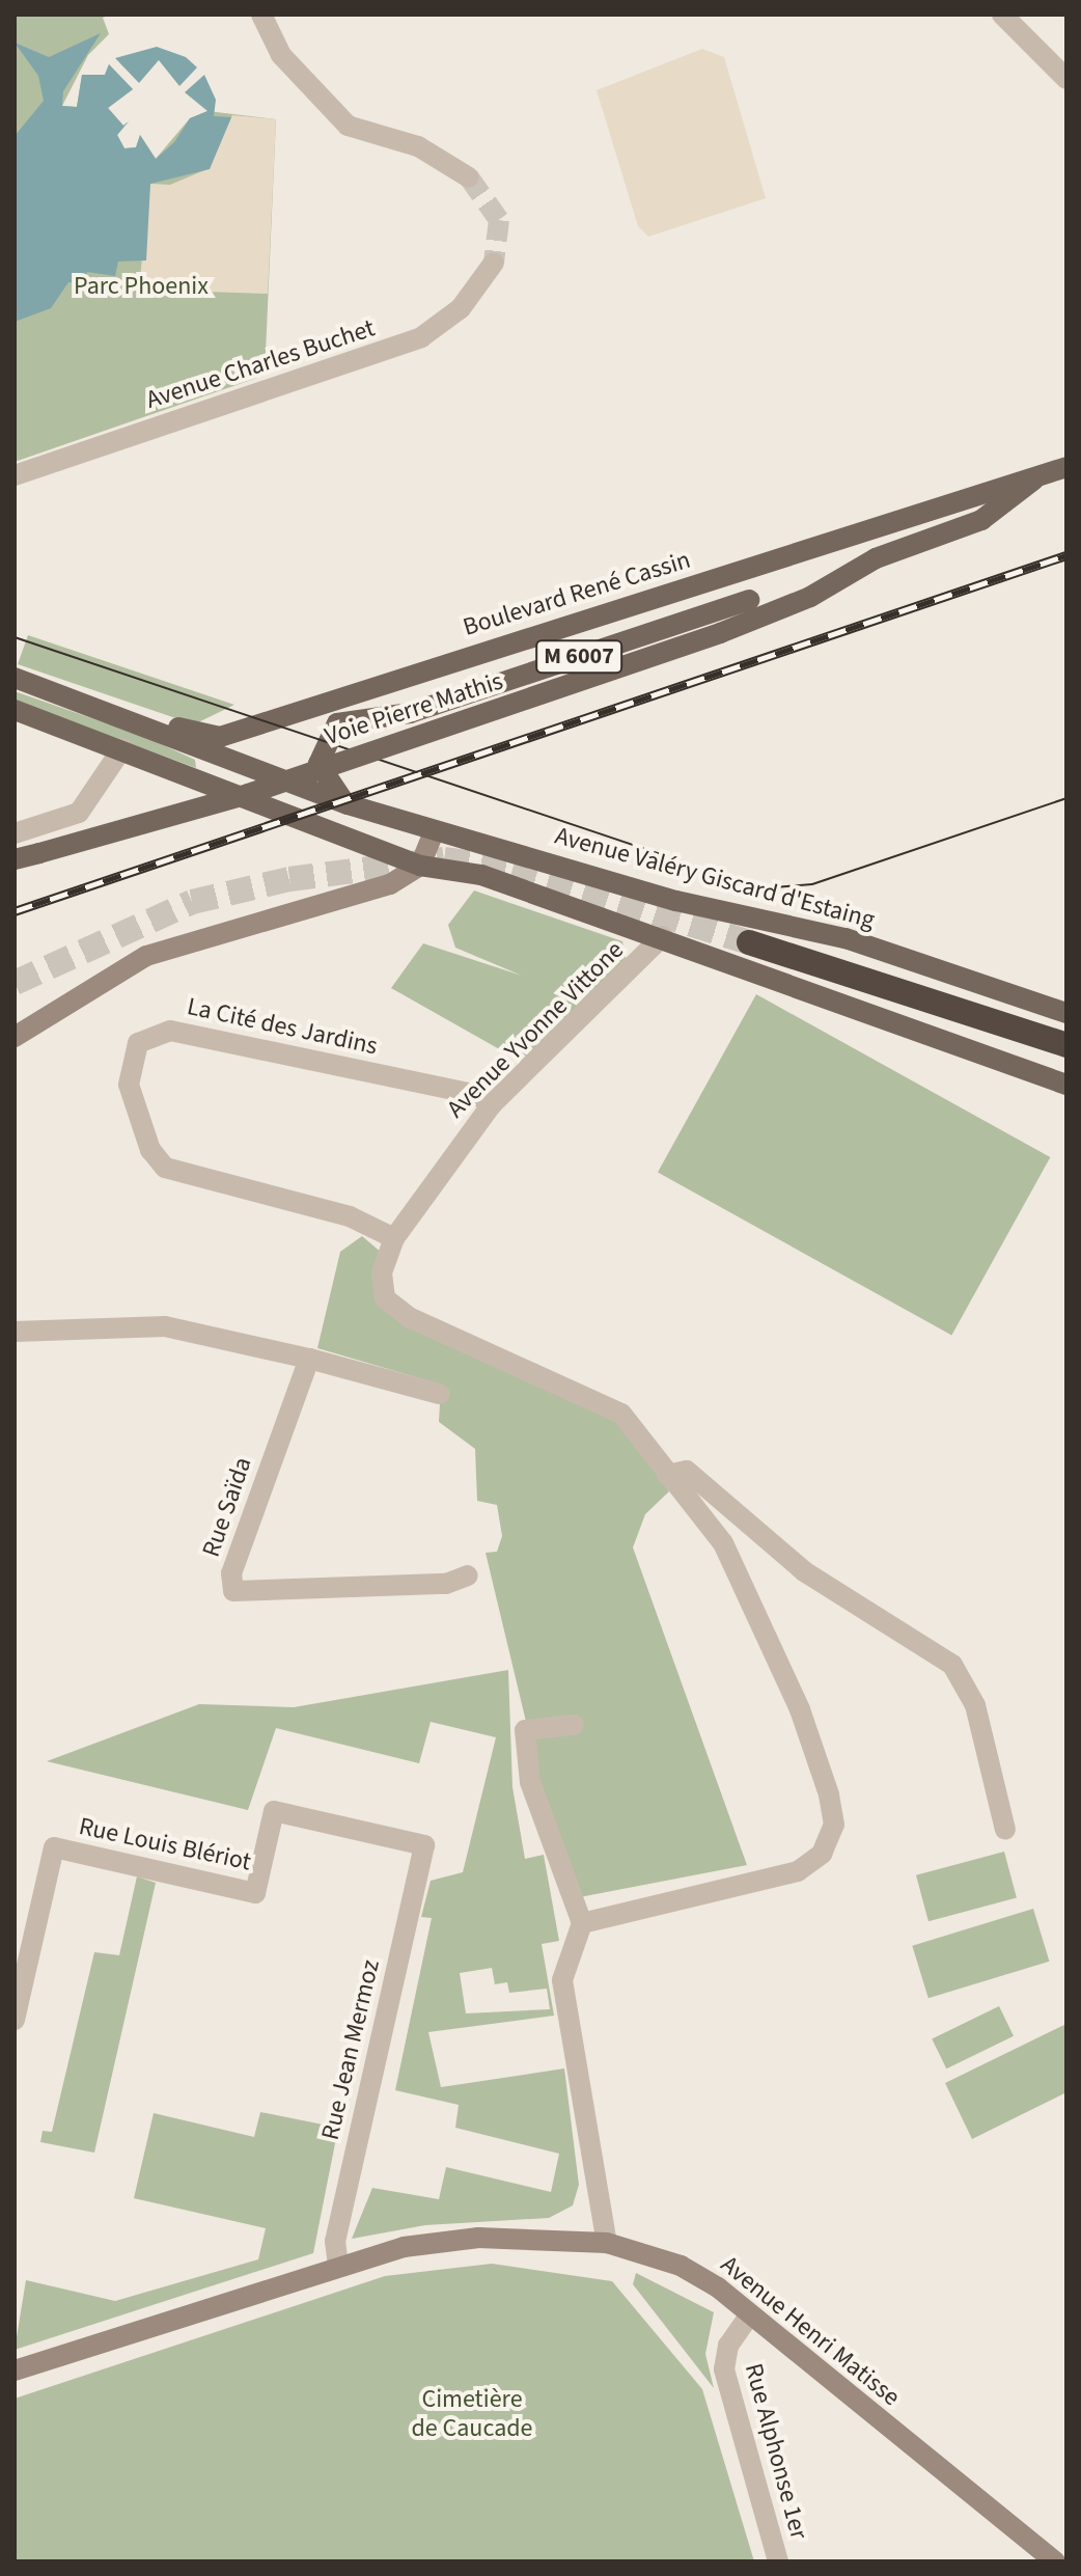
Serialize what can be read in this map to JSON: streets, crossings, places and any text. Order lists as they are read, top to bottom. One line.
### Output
{"streets":{"main road":["Boulevard René Cassin","M 6007","Voie Pierre Mathis","Avenue Valéry Giscard d'Estaing"],"street":["Avenue Charles Buchet","La Cité des Jardins","Avenue Yvonne Vittone","Rue Saïda","Rue Louis Blériot","Rue Jean Mermoz","Avenue Henri Matisse","Rue Alphonse 1er"]},"crossings":[["Boulevard René Cassin","M 6007"],["Boulevard René Cassin","Voie Pierre Mathis"],["Boulevard René Cassin","Avenue Valéry Giscard d'Estaing"],["M 6007","Avenue Valéry Giscard d'Estaing"],["La Cité des Jardins","Avenue Yvonne Vittone"],["Rue Louis Blériot","Rue Jean Mermoz"],["Rue Jean Mermoz","Avenue Henri Matisse"],["Avenue Henri Matisse","Rue Alphonse 1er"]],"parks":["Parc Phoenix","Cimetière de Caucade"]}
